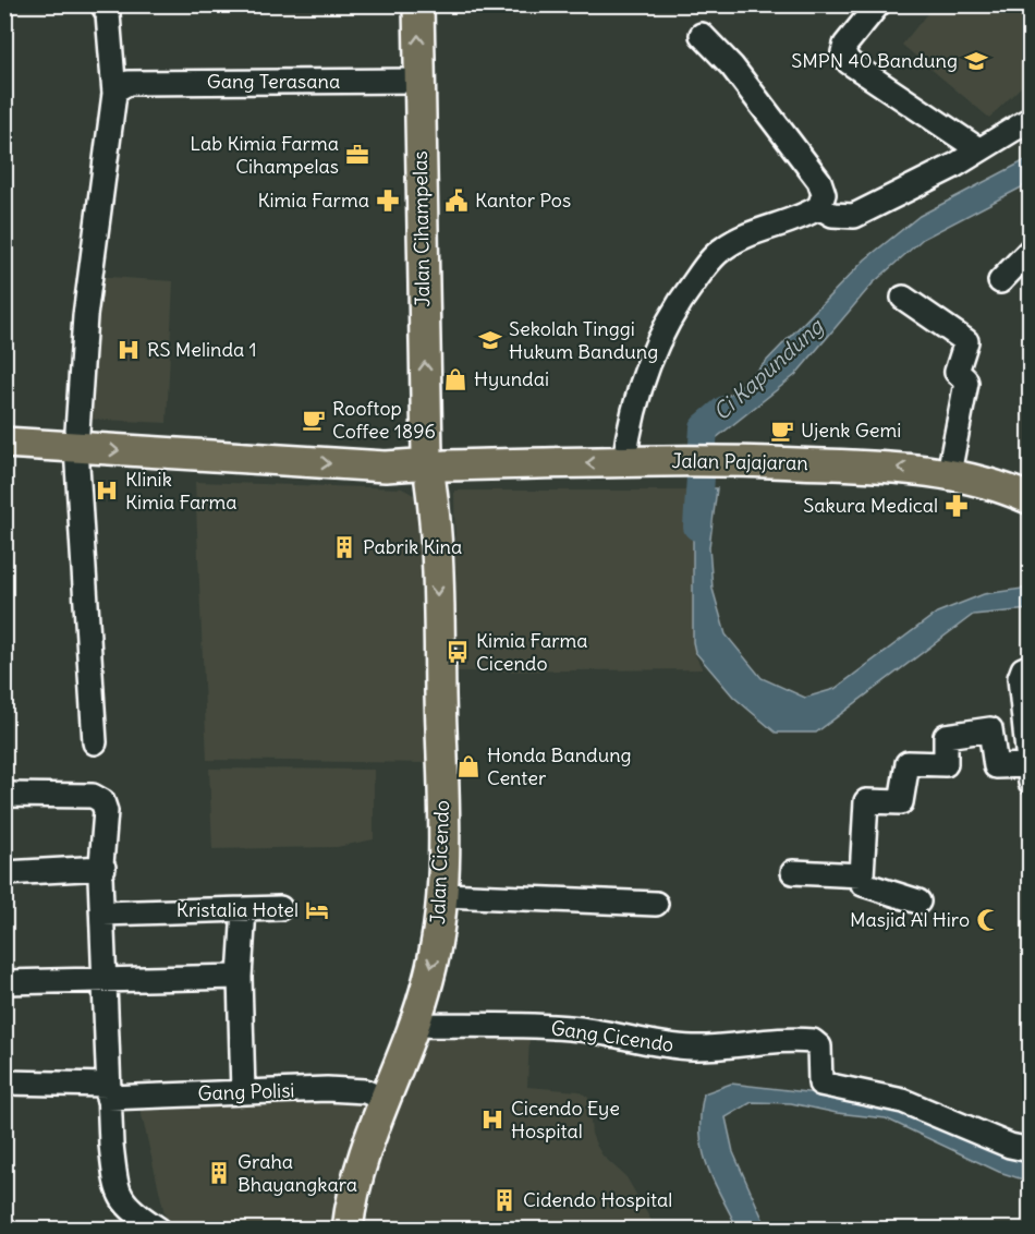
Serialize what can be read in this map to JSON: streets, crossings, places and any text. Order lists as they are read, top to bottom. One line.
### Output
{"streets":{"main road":["Jalan Cihampelas","Jalan Pajajaran","Jalan Cicendo"],"street":["Gang Terasana","Gang Cicendo","Gang Polisi"]},"crossings":[["Gang Terasana","Jalan Cihampelas"],["Jalan Cihampelas","Jalan Pajajaran"],["Jalan Cihampelas","Jalan Cicendo"],["Jalan Pajajaran","Jalan Cicendo"],["Jalan Cicendo","Gang Cicendo"],["Jalan Cicendo","Gang Polisi"]],"one_way":["Jalan Cihampelas","Jalan Cicendo"],"water":["Ci Kapundung"],"places":{"school or university":["SMPN 40 Bandung","Sekolah Tinggi Hukum Bandung"],"office":["Lab Kimia Farma Cihampelas"],"pharmacy":["Kimia Farma","Sakura Medical"],"public building":["Kantor Pos"],"hospital":["RS Melinda 1","Klinik Kimia Farma","Cicendo Eye Hospital"],"shop":["Hyundai","Honda Bandung Center"],"cafe":["Rooftop Coffee 1896","Ujenk Gemi"],"building":["Pabrik Kina","Graha Bhayangkara","Cidendo Hospital"],"bus stop":["Kimia Farma Cicendo"],"hotel":["Kristalia Hotel"],"mosque":["Masjid Al Hiro"]}}
